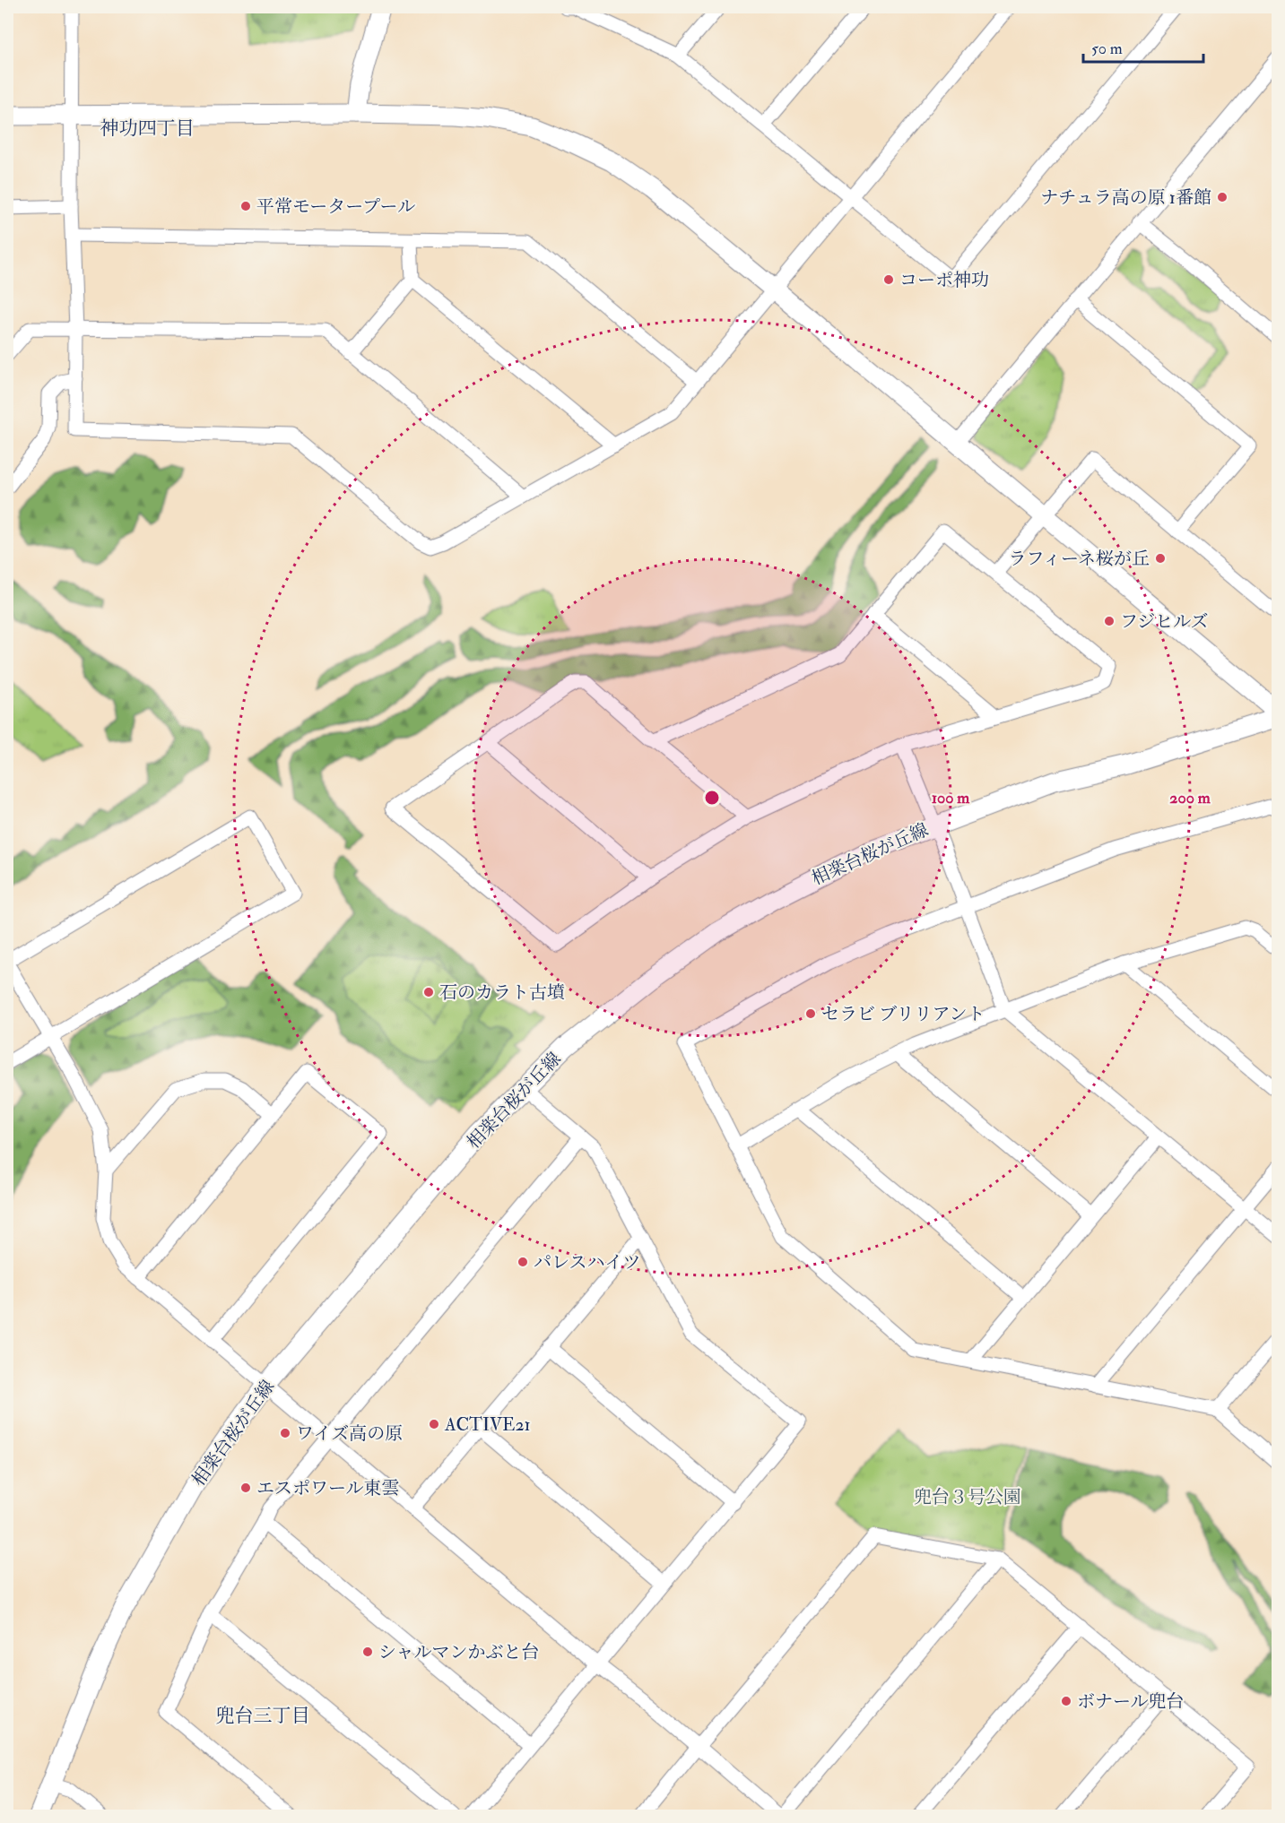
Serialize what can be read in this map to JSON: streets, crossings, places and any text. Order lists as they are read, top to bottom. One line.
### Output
{"streets":{"main road":["相楽台桜が丘線"]},"districts":["神功四丁目","兜台三丁目"],"parks":["兜台３号公園"],"places":["ナチュラ高の原 1番館","平常モータープール","コーポ神功","ラフィーネ桜が丘","フジヒルズ","石のカラト古墳","セラビ ブリリアント","パレスハイツ","ACTIVE21","ワイズ高の原","エスポワール東雲","シャルマンかぶと台","ボナール兜台"],"scale_bar":"50 m","rings":["100 m","200 m"]}
